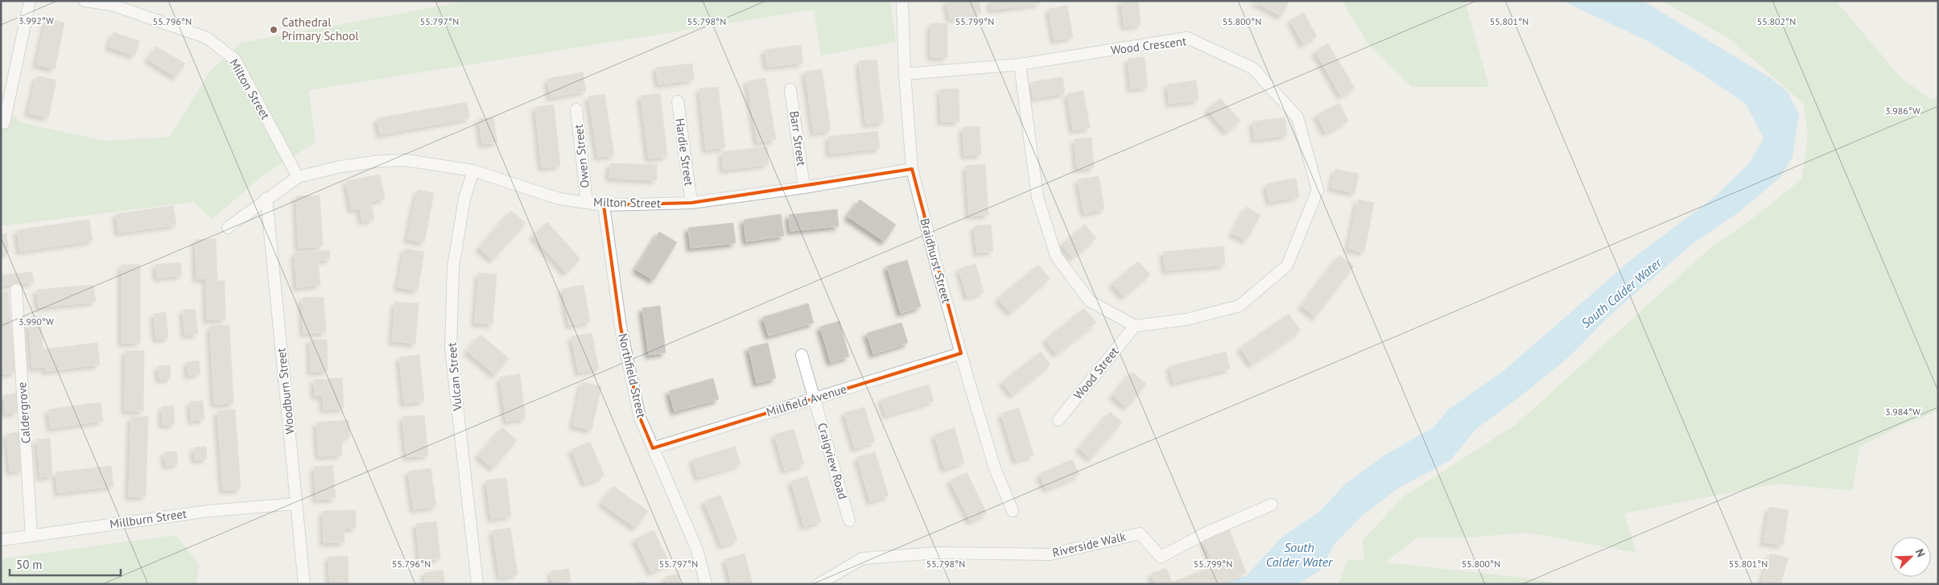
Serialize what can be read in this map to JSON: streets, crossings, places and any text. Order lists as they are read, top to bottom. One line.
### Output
{"streets":{"street":["Wood Crescent","Milton Street","Barr Street","Hardie Street","Owen Street","Braidhurst Street","Wood Street","Northfield Street","Vulcan Street","Woodburn Street","Millfield Avenue","Caldergrove","Craigview Road","Millburn Street","Riverside Walk"]},"crossings":[["Wood Crescent","Braidhurst Street"],["Wood Crescent","Wood Street"],["Milton Street","Barr Street"],["Milton Street","Hardie Street"],["Milton Street","Owen Street"],["Milton Street","Braidhurst Street"],["Milton Street","Northfield Street"],["Milton Street","Vulcan Street"],["Milton Street","Woodburn Street"],["Braidhurst Street","Millfield Avenue"],["Northfield Street","Millfield Avenue"],["Woodburn Street","Millburn Street"],["Millfield Avenue","Craigview Road"],["Caldergrove","Millburn Street"]],"water":["South Calder Water"],"places":["Cathedral Primary School"],"scale_bar":"50 m","north":"top right","coordinates":["3.992°W","55.796°N","55.797°N","55.798°N","55.799°N","55.800°N","55.801°N","55.802°N","3.986°W","3.990°W","3.984°W"]}
